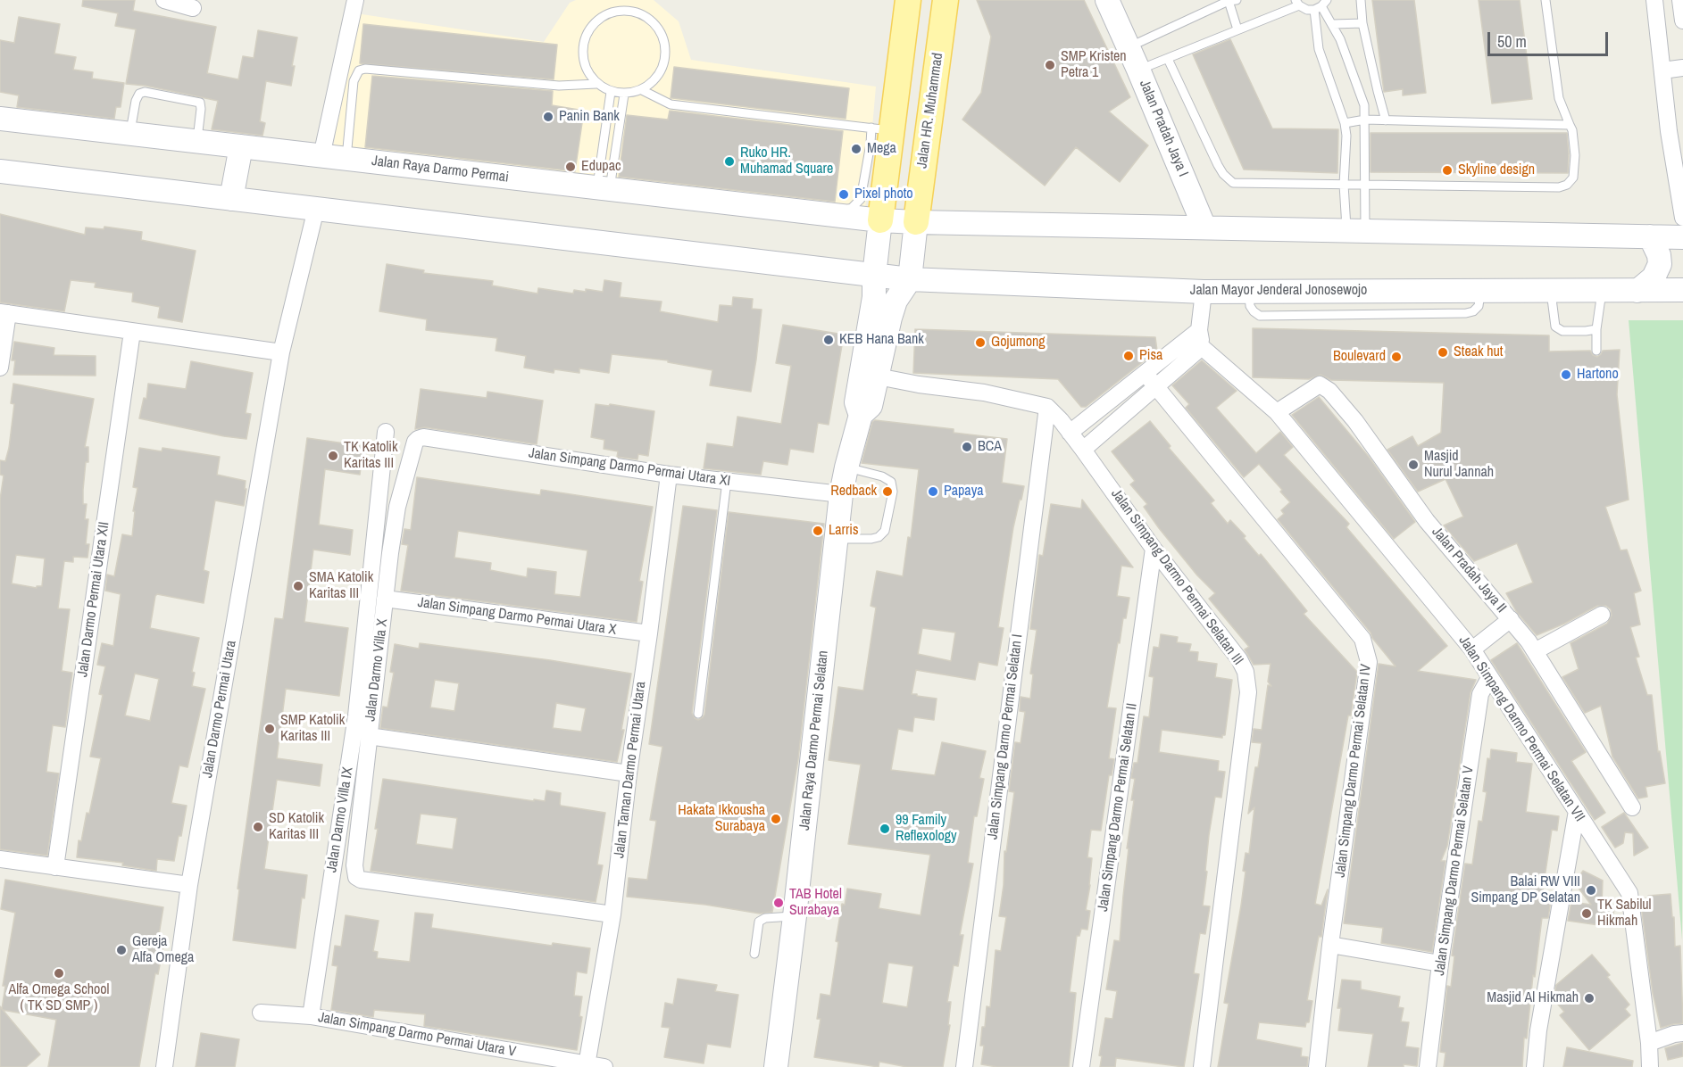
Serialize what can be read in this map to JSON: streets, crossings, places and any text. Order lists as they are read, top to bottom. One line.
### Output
{"streets":{"main road":["Jalan HR. Muhammad"],"street":["Jalan Pradah Jaya I","Jalan Raya Darmo Permai","Jalan Mayor Jenderal Jonosewojo","Jalan Simpang Darmo Permai Utara XI","Jalan Pradah Jaya II","Jalan Simpang Darmo Permai Selatan III","Jalan Darmo Permai Utara XII","Jalan Simpang Darmo Permai Utara X","Jalan Darmo Villa X","Jalan Darmo Permai Utara","Jalan Simpang Darmo Permai Selatan VII","Jalan Simpang Darmo Permai Selatan I","Jalan Raya Darmo Permai Selatan","Jalan Taman Darmo Permai Utara","Jalan Simpang Darmo Permai Selatan IV","Jalan Simpang Darmo Permai Selatan II","Jalan Darmo Villa IX","Jalan Simpang Darmo Permai Selatan V","Jalan Simpang Darmo Permai Utara V"]},"crossings":[["Jalan Raya Darmo Permai","Jalan Raya Darmo Permai Selatan"],["Jalan Mayor Jenderal Jonosewojo","Jalan Raya Darmo Permai Selatan"],["Jalan Simpang Darmo Permai Utara XI","Jalan Darmo Villa X"],["Jalan Simpang Darmo Permai Utara XI","Jalan Raya Darmo Permai Selatan"],["Jalan Simpang Darmo Permai Utara XI","Jalan Taman Darmo Permai Utara"],["Jalan Pradah Jaya II","Jalan Simpang Darmo Permai Selatan VII"],["Jalan Simpang Darmo Permai Selatan III","Jalan Simpang Darmo Permai Selatan I"],["Jalan Simpang Darmo Permai Selatan III","Jalan Simpang Darmo Permai Selatan II"],["Jalan Simpang Darmo Permai Utara X","Jalan Darmo Villa X"],["Jalan Simpang Darmo Permai Utara X","Jalan Taman Darmo Permai Utara"],["Jalan Darmo Villa X","Jalan Taman Darmo Permai Utara"],["Jalan Simpang Darmo Permai Selatan VII","Jalan Simpang Darmo Permai Selatan V"],["Jalan Taman Darmo Permai Utara","Jalan Simpang Darmo Permai Utara V"],["Jalan Darmo Villa IX","Jalan Simpang Darmo Permai Utara V"]],"places":["SMP Kristen Petra 1","Panin Bank","Mega","Ruko HR. Muhamad Square","Edupac","Skyline design","Pixel photo","KEB Hana Bank","Gojumong","Steak hut","Pisa","Boulevard","Hartono","BCA","TK Katolik Karitas III","Masjid Nurul Jannah","Redback","Papaya","Larris","SMA Katolik Karitas III","SMP Katolik Karitas III","Hakata Ikkousha Surabaya","SD Katolik Karitas III","99 Family Reflexology","Balai RW VIII Simpang DP Selatan","TAB Hotel Surabaya","TK Sabilul Hikmah","Gereja Alfa Omega","Alfa Omega School ( TK SD SMP )","Masjid Al Hikmah"],"scale_bar":"50 m"}
